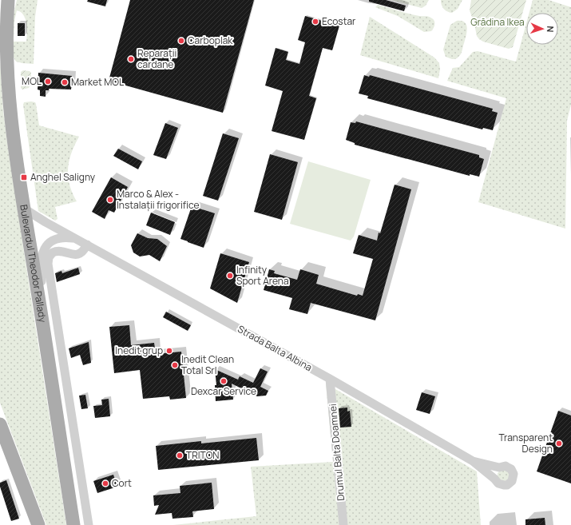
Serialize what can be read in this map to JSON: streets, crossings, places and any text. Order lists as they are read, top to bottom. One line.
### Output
{"streets":{"main road":["Bulevardul Theodor Pallady"],"street":["Strada Balta Albina","Drumul Balta Doamnei"]},"crossings":[["Bulevardul Theodor Pallady","Strada Balta Albina"],["Strada Balta Albina","Drumul Balta Doamnei"]],"parks":["Grădina Ikea"],"places":{"other":["Ecostar","Carboplak","Reparații cardane","MOL","Market MOL","Marco & Alex - Instalații frigorifice","Infinity Sport Arena","Inedit grup","Inedit Clean Total Srl","Dexcar Service","Transparent Design","TRITON","Cort"],"transit":["Anghel Saligny"]},"north":"right"}
